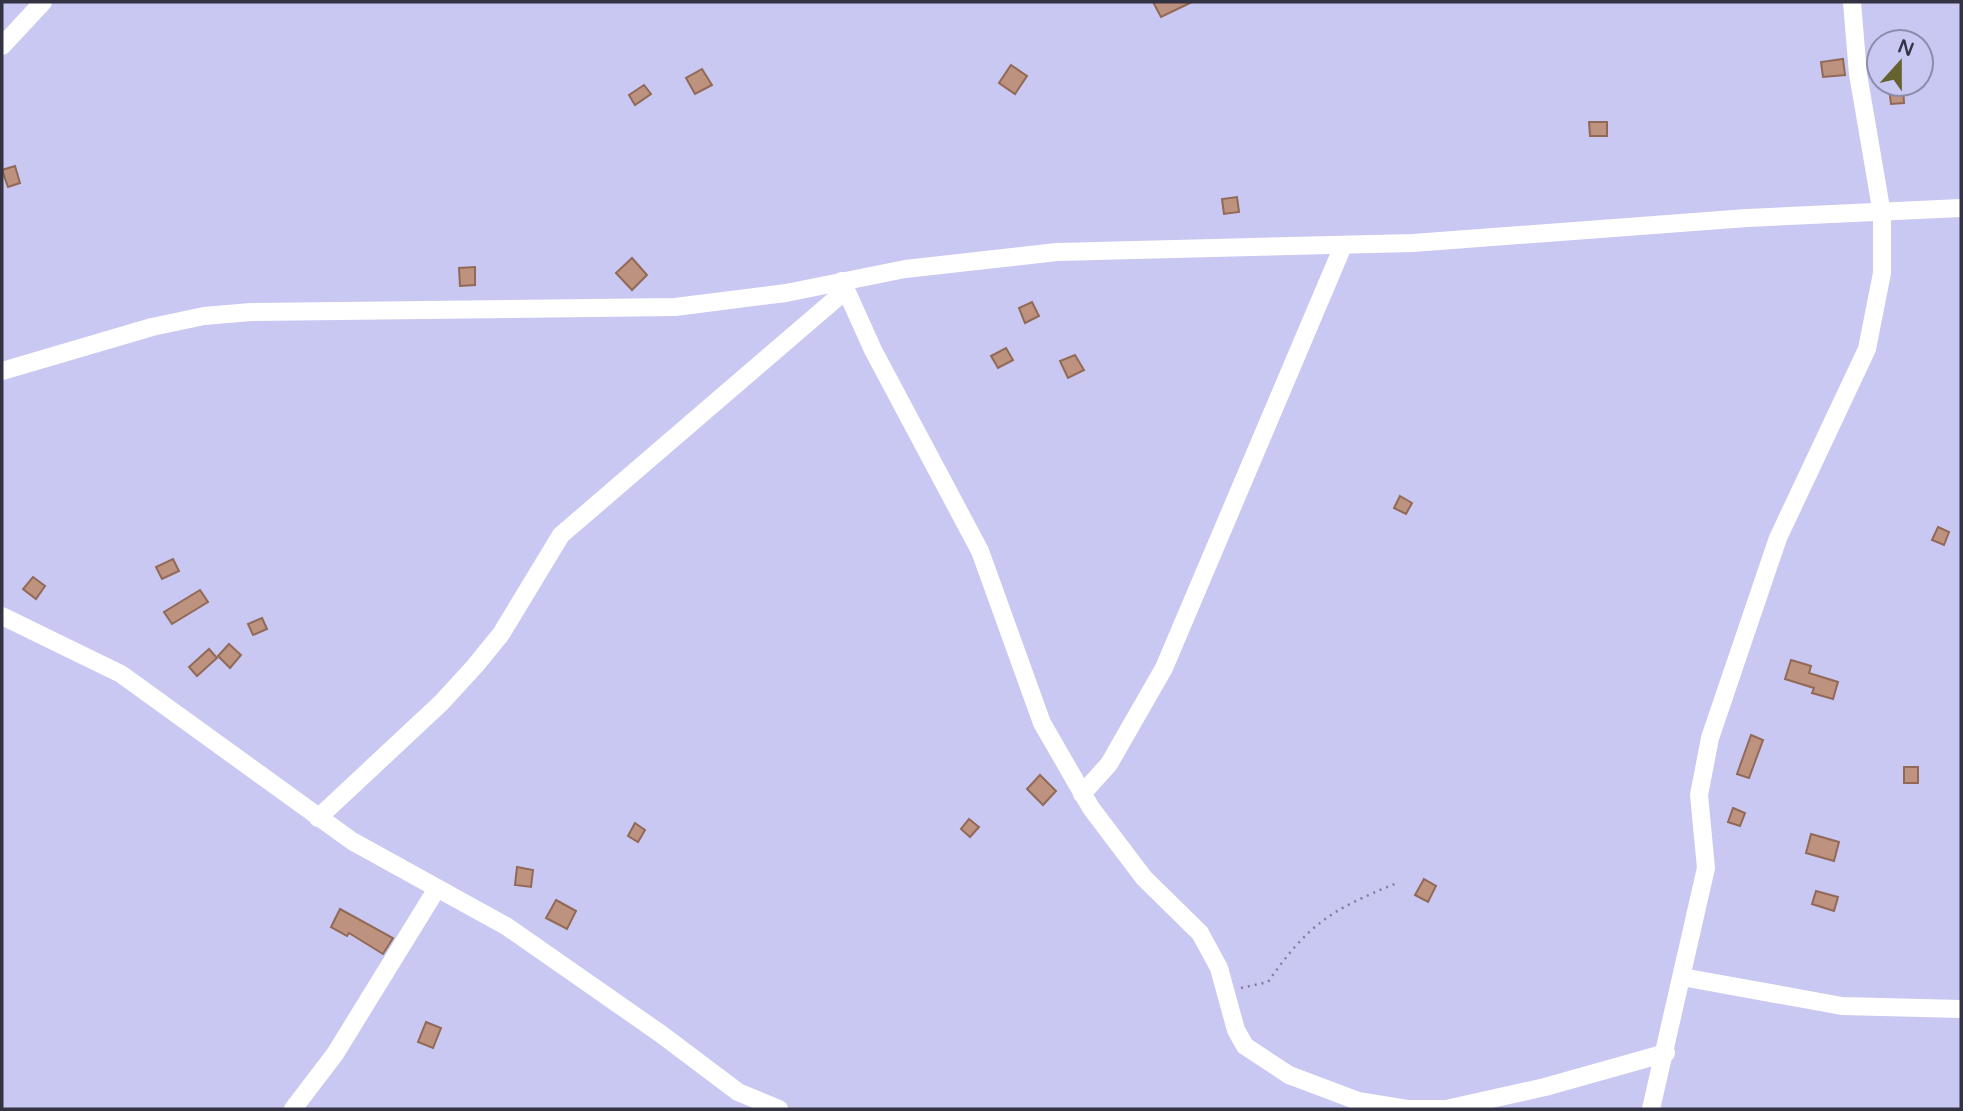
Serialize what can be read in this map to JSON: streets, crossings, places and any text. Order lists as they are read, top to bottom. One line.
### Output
{"north":"top"}
